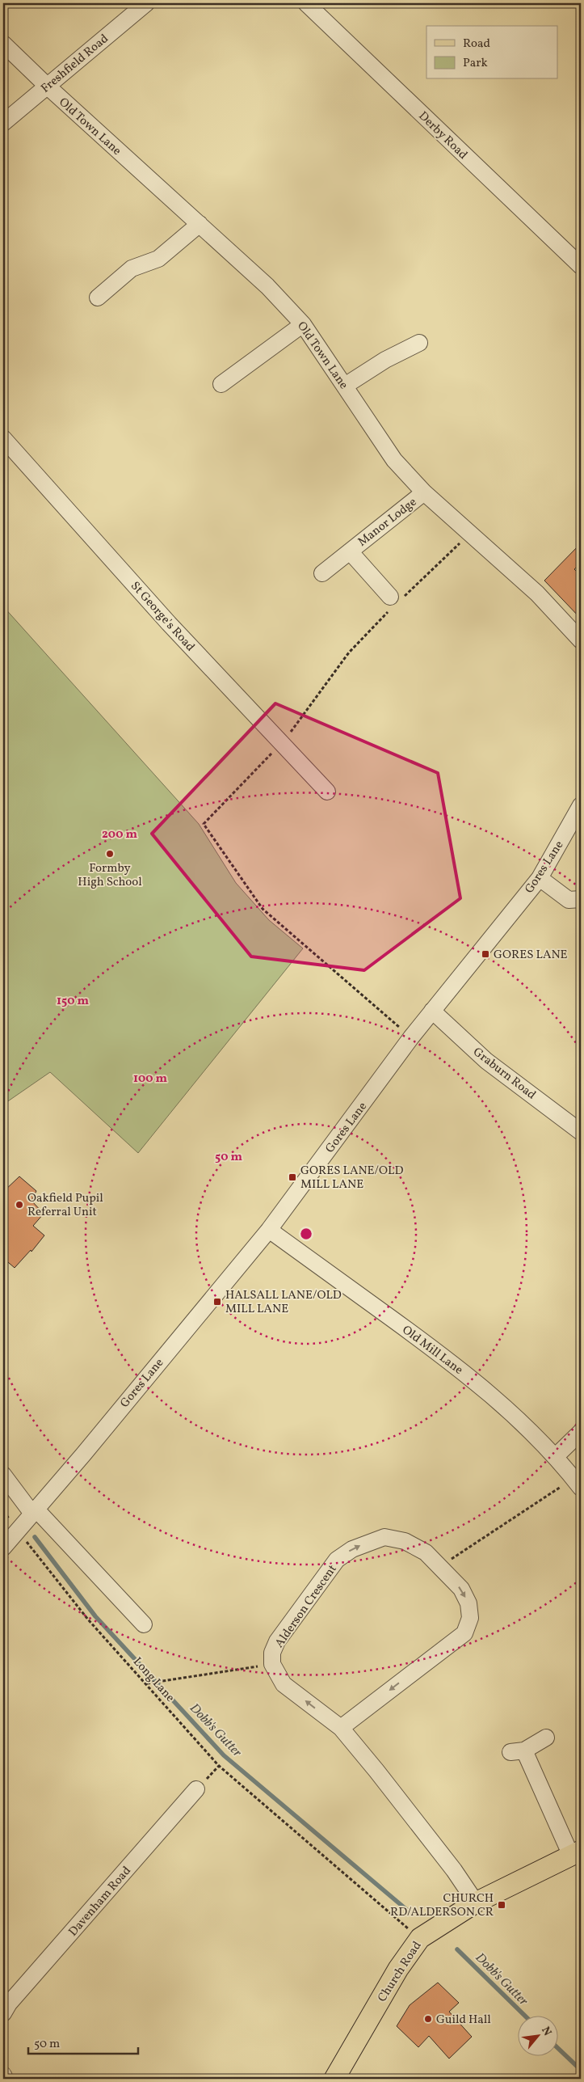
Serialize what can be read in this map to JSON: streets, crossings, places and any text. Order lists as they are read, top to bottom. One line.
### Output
{"streets":{"main road":["Church Road"],"street":["Freshfield Road","Old Town Lane","Derby Road","Manor Lodge","St George's Road","Gores Lane","Graburn Road","Old Mill Lane","Alderson Crescent","Davenham Road"],"path":["Long Lane"]},"crossings":[["Freshfield Road","Old Town Lane"],["Old Town Lane","Manor Lodge"],["Gores Lane","Graburn Road"],["Gores Lane","Old Mill Lane"],["Gores Lane","Long Lane"],["Alderson Crescent","Church Road"],["Long Lane","Church Road"]],"water":["Dobb's Gutter"],"places":{"other":["Formby High School","Oakfield Pupil Referral Unit","Guild Hall"],"transit":["GORES LANE","GORES LANE/OLD MILL LANE","HALSALL LANE/OLD MILL LANE","CHURCH RD/ALDERSON CR"]},"legend":["Road","Park"],"scale_bar":"50 m","north":"top right","rings":["200 m","150 m","100 m","50 m"]}
